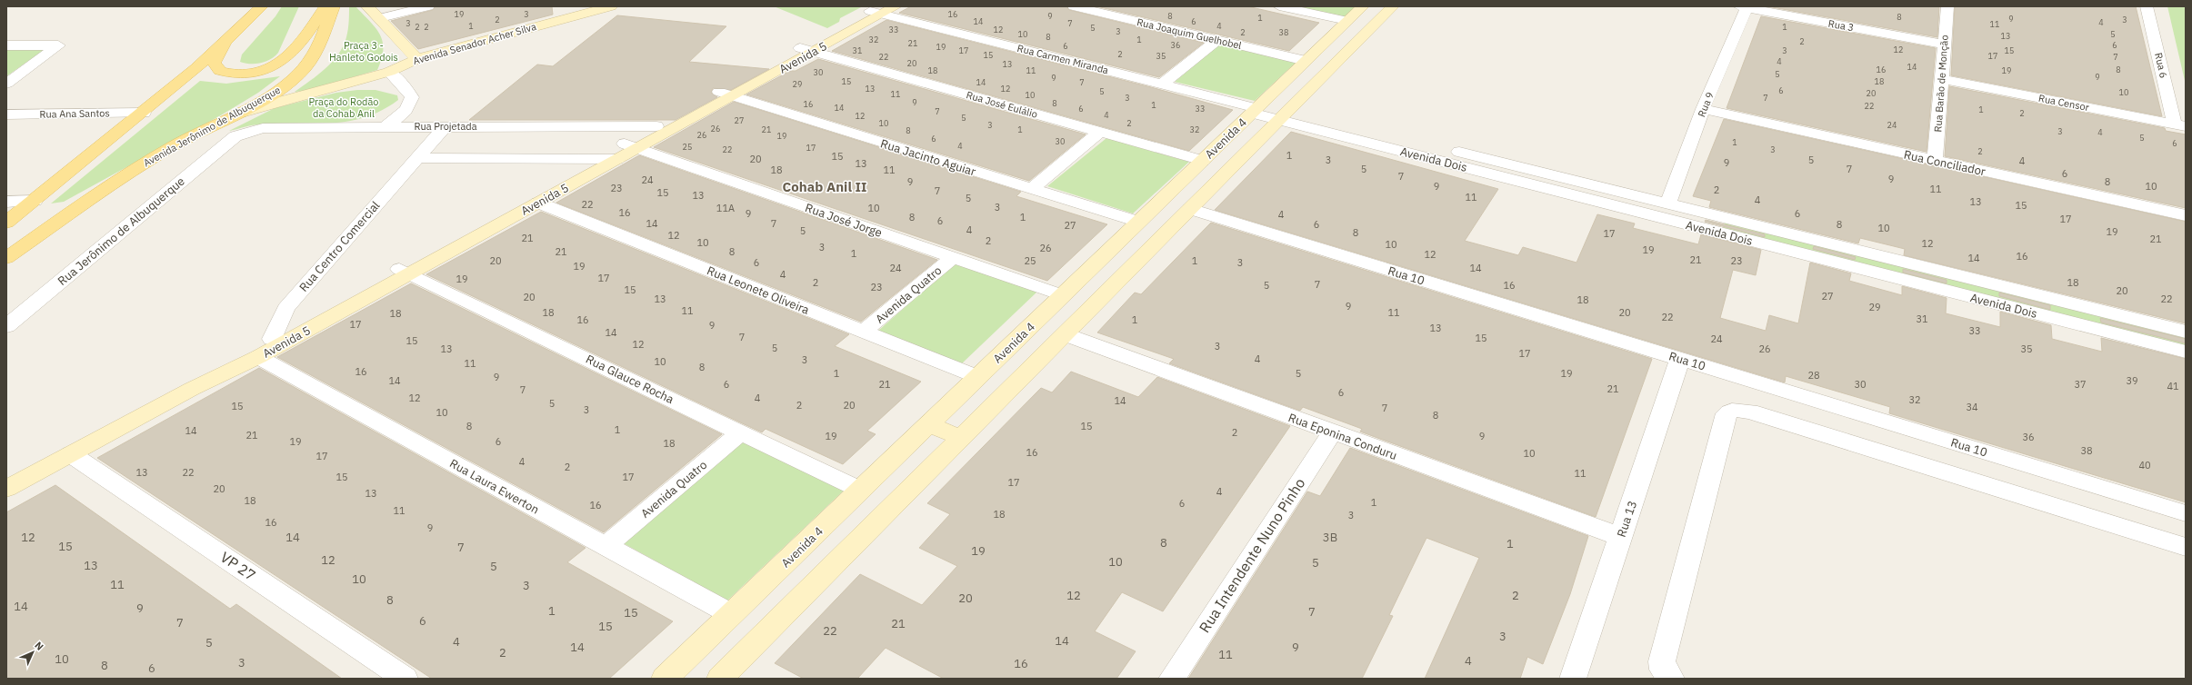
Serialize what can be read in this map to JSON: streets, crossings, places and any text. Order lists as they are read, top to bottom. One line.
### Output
{"streets":{"main road":["Avenida Jerônimo de Albuquerque"],"street":["Rua 3","Rua Joaquim Guelhobel","Avenida Senador Acher Silva","Avenida 5","Rua Carmen Miranda","Rua 6","Rua Barão de Monção","Rua Censor","Rua José Eulálio","Rua 9","Rua Ana Santos","Rua Projetada","Avenida 4","Rua Jacinto Aguiar","Avenida Dois","Rua Conciliador","Rua José Jorge","Rua Jerônimo de Albuquerque","Rua Centro Comercial","Rua 10","Rua Leonete Oliveira","Avenida Quatro","Rua Glauce Rocha","Rua Eponina Conduru","Rua Laura Ewerton","Rua 13","Rua Intendente Nuno Pinho","VP 27"]},"crossings":[["Rua 3","Rua Barão de Monção"],["Rua 3","Rua 9"],["Rua Joaquim Guelhobel","Avenida 4"],["Avenida Senador Acher Silva","Avenida Jerônimo de Albuquerque"],["Avenida 5","Rua Carmen Miranda"],["Avenida 5","Rua José Eulálio"],["Avenida 5","Rua Projetada"],["Avenida 5","Rua Jacinto Aguiar"],["Avenida 5","Rua José Jorge"],["Avenida 5","Rua Centro Comercial"],["Avenida 5","Rua Leonete Oliveira"],["Avenida 5","Rua Glauce Rocha"],["Avenida 5","Rua Laura Ewerton"],["Avenida 5","VP 27"],["Rua Carmen Miranda","Avenida 4"],["Rua Carmen Miranda","Avenida Dois"],["Rua 6","Rua Censor"],["Rua Barão de Monção","Rua Censor"],["Rua Barão de Monção","Rua Conciliador"],["Rua José Eulálio","Avenida 4"],["Rua 9","Avenida Dois"],["Rua 9","Rua Conciliador"],["Rua Projetada","Rua Jerônimo de Albuquerque"],["Rua Projetada","Rua Centro Comercial"],["Avenida 4","Rua Jacinto Aguiar"],["Avenida 4","Avenida Dois"],["Avenida 4","Rua José Jorge"],["Avenida 4","Rua 10"],["Avenida 4","Rua Leonete Oliveira"],["Avenida 4","Rua Glauce Rocha"],["Avenida 4","Rua Eponina Conduru"],["Avenida 4","Rua Laura Ewerton"],["Rua José Jorge","Avenida Quatro"],["Rua 10","Rua 13"],["Rua Leonete Oliveira","Avenida Quatro"],["Avenida Quatro","Rua Glauce Rocha"],["Avenida Quatro","Rua Laura Ewerton"],["Rua Eponina Conduru","Rua 13"],["Rua Eponina Conduru","Rua Intendente Nuno Pinho"]],"districts":["Cohab Anil II"],"parks":["Praça 3 - Hanleto Godois","Praça do Rodão da Cohab Anil"],"house_numbers":["19","3","16","9","8","8","1","9","2","3","14","6","4","3","7","11","1","4","2","2","1","5","33","12","3","2","38","10","5","13","8","32","1","2","21","36","6","6","19","12","31","17","3","15","2","15","35","17","22","7","4","20","13","14","16","8","18","11","19","30","5","9","9","15","18","14","7","29","13","12","6","5","10","20","11","10","3","7","9","8","16","1","22","14","6","33","1","7","2","4","12","5","27","10","2","3","24","26","21","1","32","8","3","4","26","19","5","6","30","1","6","4","25","17","22","3","2","1","15","20","3","5","4","9","13","5","7","18","11","6","7","9","24","9","8","9","10","23","11","2","7","15","13","11","5","4","13","22","15","3","11A","10","16","9","6","4","8","1","17","6","14","7","6","8","27","10","4","5","19","8","17","12","21","21","2","10","12","10","3","26","19","21","8","1","12","16","14","21","20","25","1","23","6","3","19","24","14","4","17","19","2","18","7","5","16","23","15","20","27","20","13","22","18","9","29","11","18","11","20","18","22","31","16","1","17","9","13","33","14","7","15","24","15","12","3","5","13","26","35","17","4","3","10","11","8","16","1","5","19","28","9","14","39","6","21","30","37","41","21","7","6","12","4","32","14","5","2","20","15","34","7","3","10","8","8","15","1","14","2","21","19","9","36","19","6","18","38","16","10","17","4","40","2","13","22","11","15","17","17","20","4","13","18","1","6","16","11","18","3","16","9","12","14","3B","8","1","15","7","19","12","10","5","13","5","10","11","3","12","2","20","8","14","9","1","7","15","6","7","21","15","22","3","14","4","5","14","9","2","11","10","4","3","16","8","6"],"north":"top right"}
